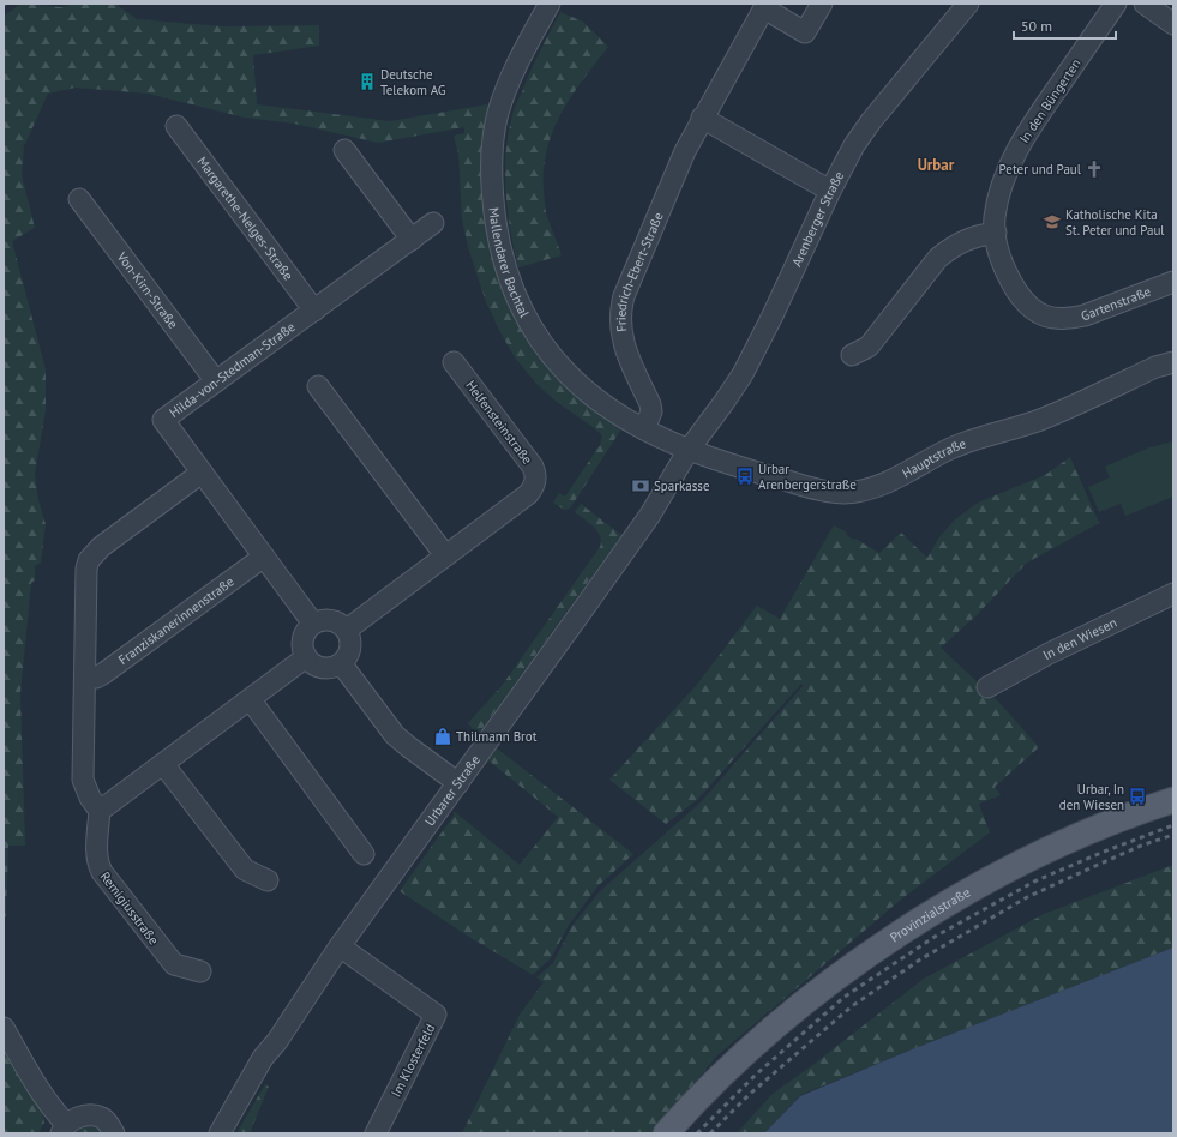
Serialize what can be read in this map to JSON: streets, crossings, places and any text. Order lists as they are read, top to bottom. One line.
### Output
{"streets":{"main road":["Provinzialstraße"],"street":["In den Büngerten","Margarethe-Nelges-Straße","Arenberger Straße","Mallendarer Bachtal","Friedrich-Ebert-Straße","Von-Kirn-Straße","Gartenstraße","Hilda-von-Stedman-Straße","Helfensteinstraße","Hauptstraße","Franziskanerinnenstraße","In den Wiesen","Urbarer Straße","Remigiusstraße","Im Klosterfeld"]},"crossings":[["In den Büngerten","Gartenstraße"],["Margarethe-Nelges-Straße","Hilda-von-Stedman-Straße"],["Arenberger Straße","Mallendarer Bachtal"],["Arenberger Straße","Hauptstraße"],["Arenberger Straße","Urbarer Straße"],["Mallendarer Bachtal","Friedrich-Ebert-Straße"],["Mallendarer Bachtal","Hauptstraße"],["Mallendarer Bachtal","Urbarer Straße"],["Von-Kirn-Straße","Hilda-von-Stedman-Straße"],["Hilda-von-Stedman-Straße","Helfensteinstraße"],["Hilda-von-Stedman-Straße","Franziskanerinnenstraße"],["Hauptstraße","Urbarer Straße"],["Urbarer Straße","Im Klosterfeld"]],"districts":["Urbar"],"places":{"building":["Deutsche Telekom AG"],"church":["Peter und Paul"],"school or university":["Katholische Kita St. Peter und Paul"],"bus stop":["Urbar Arenbergerstraße","Urbar, In den Wiesen"],"bank":["Sparkasse"],"shop":["Thilmann Brot"]},"scale_bar":"50 m"}
